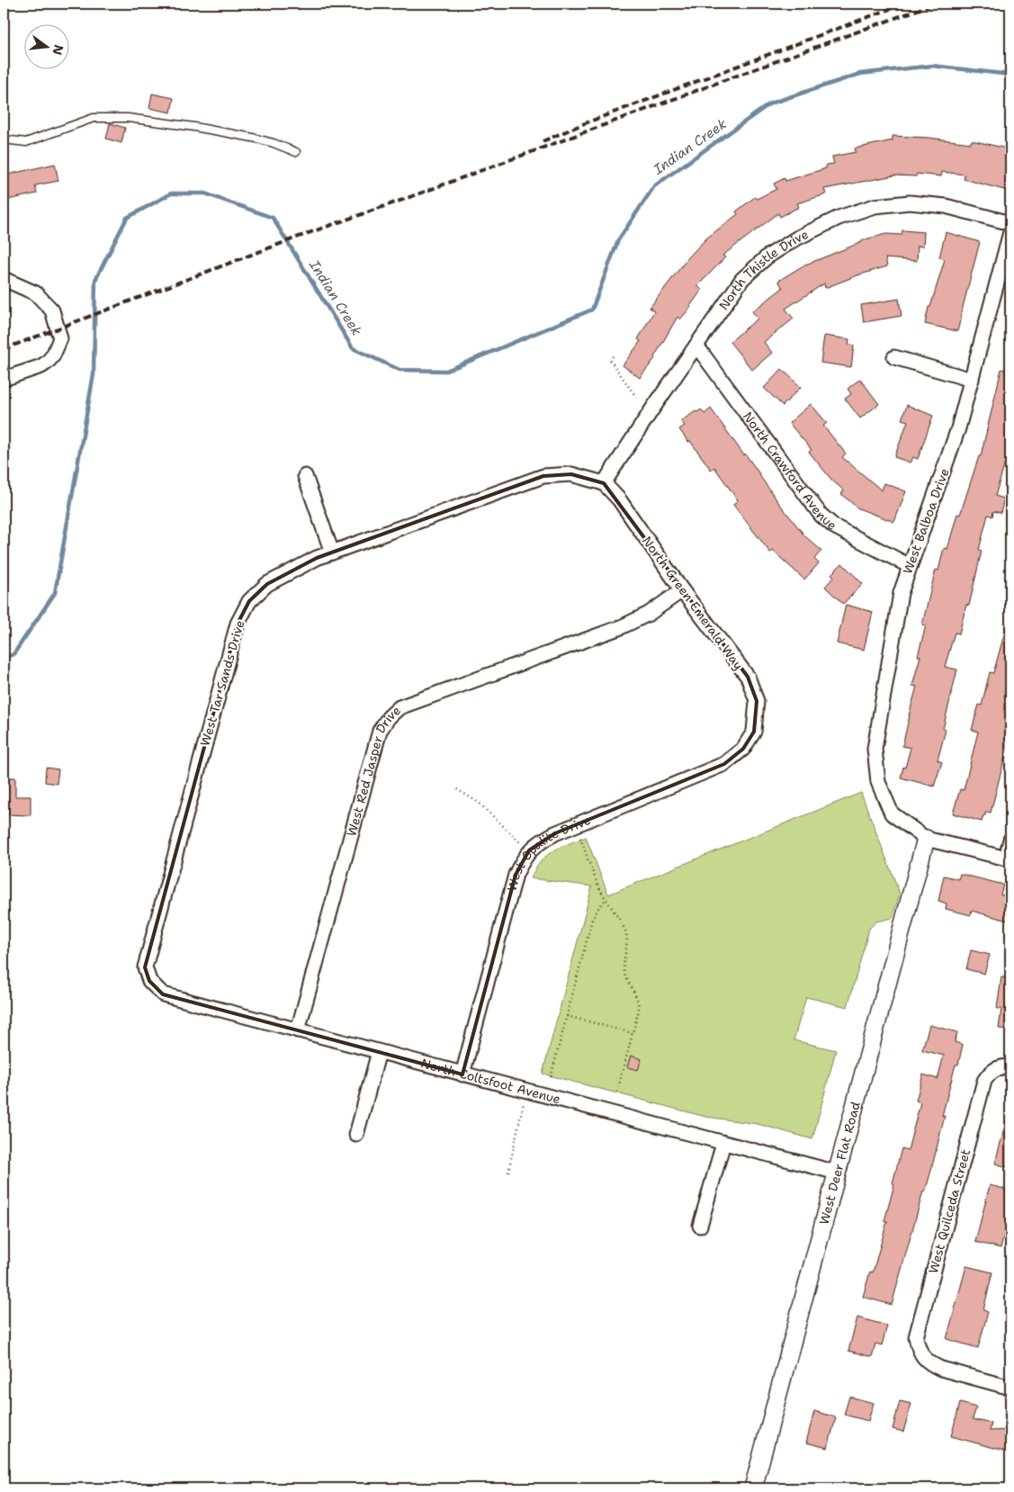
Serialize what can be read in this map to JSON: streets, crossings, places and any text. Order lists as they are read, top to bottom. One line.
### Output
{"streets":{"street":["North Thistle Drive","North Crawford Avenue","West Balboa Drive","North Green Emerald Way","West Tar Sands Drive","West Red Jasper Drive","West Opalite Drive","North Coltsfoot Avenue","West Deer Flat Road","West Quilceda Street"]},"crossings":[["North Thistle Drive","North Crawford Avenue"],["North Thistle Drive","North Green Emerald Way"],["North Thistle Drive","West Tar Sands Drive"],["North Crawford Avenue","West Balboa Drive"],["West Balboa Drive","West Deer Flat Road"],["North Green Emerald Way","West Tar Sands Drive"],["North Green Emerald Way","West Red Jasper Drive"],["North Green Emerald Way","West Opalite Drive"],["West Tar Sands Drive","North Coltsfoot Avenue"],["West Red Jasper Drive","North Coltsfoot Avenue"],["West Opalite Drive","North Coltsfoot Avenue"],["North Coltsfoot Avenue","West Deer Flat Road"]],"water":["Indian Creek"],"north":"right"}
